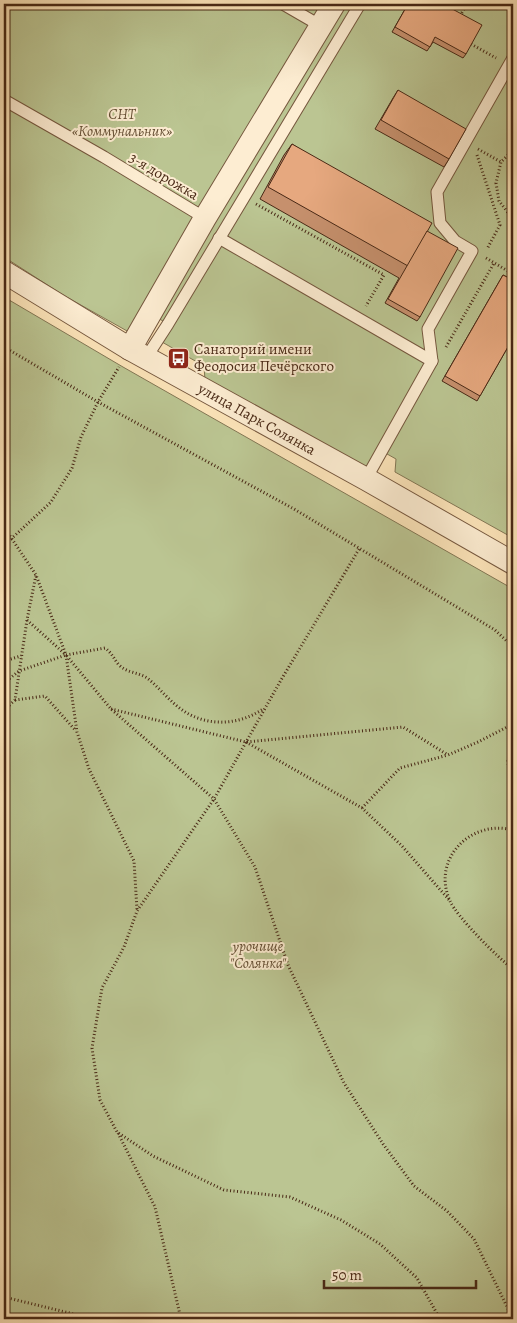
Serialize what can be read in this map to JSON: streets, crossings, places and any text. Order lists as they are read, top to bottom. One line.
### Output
{"streets":{"street":["улица Парк Солянка"],"lane":["3-я дорожка"]},"parks":["СНТ «Коммунальник»","урочище \"Солянка\""],"places":{"bus stop":["Санаторий имени Феодосия Печёрского"]},"scale_bar":"50 m"}
